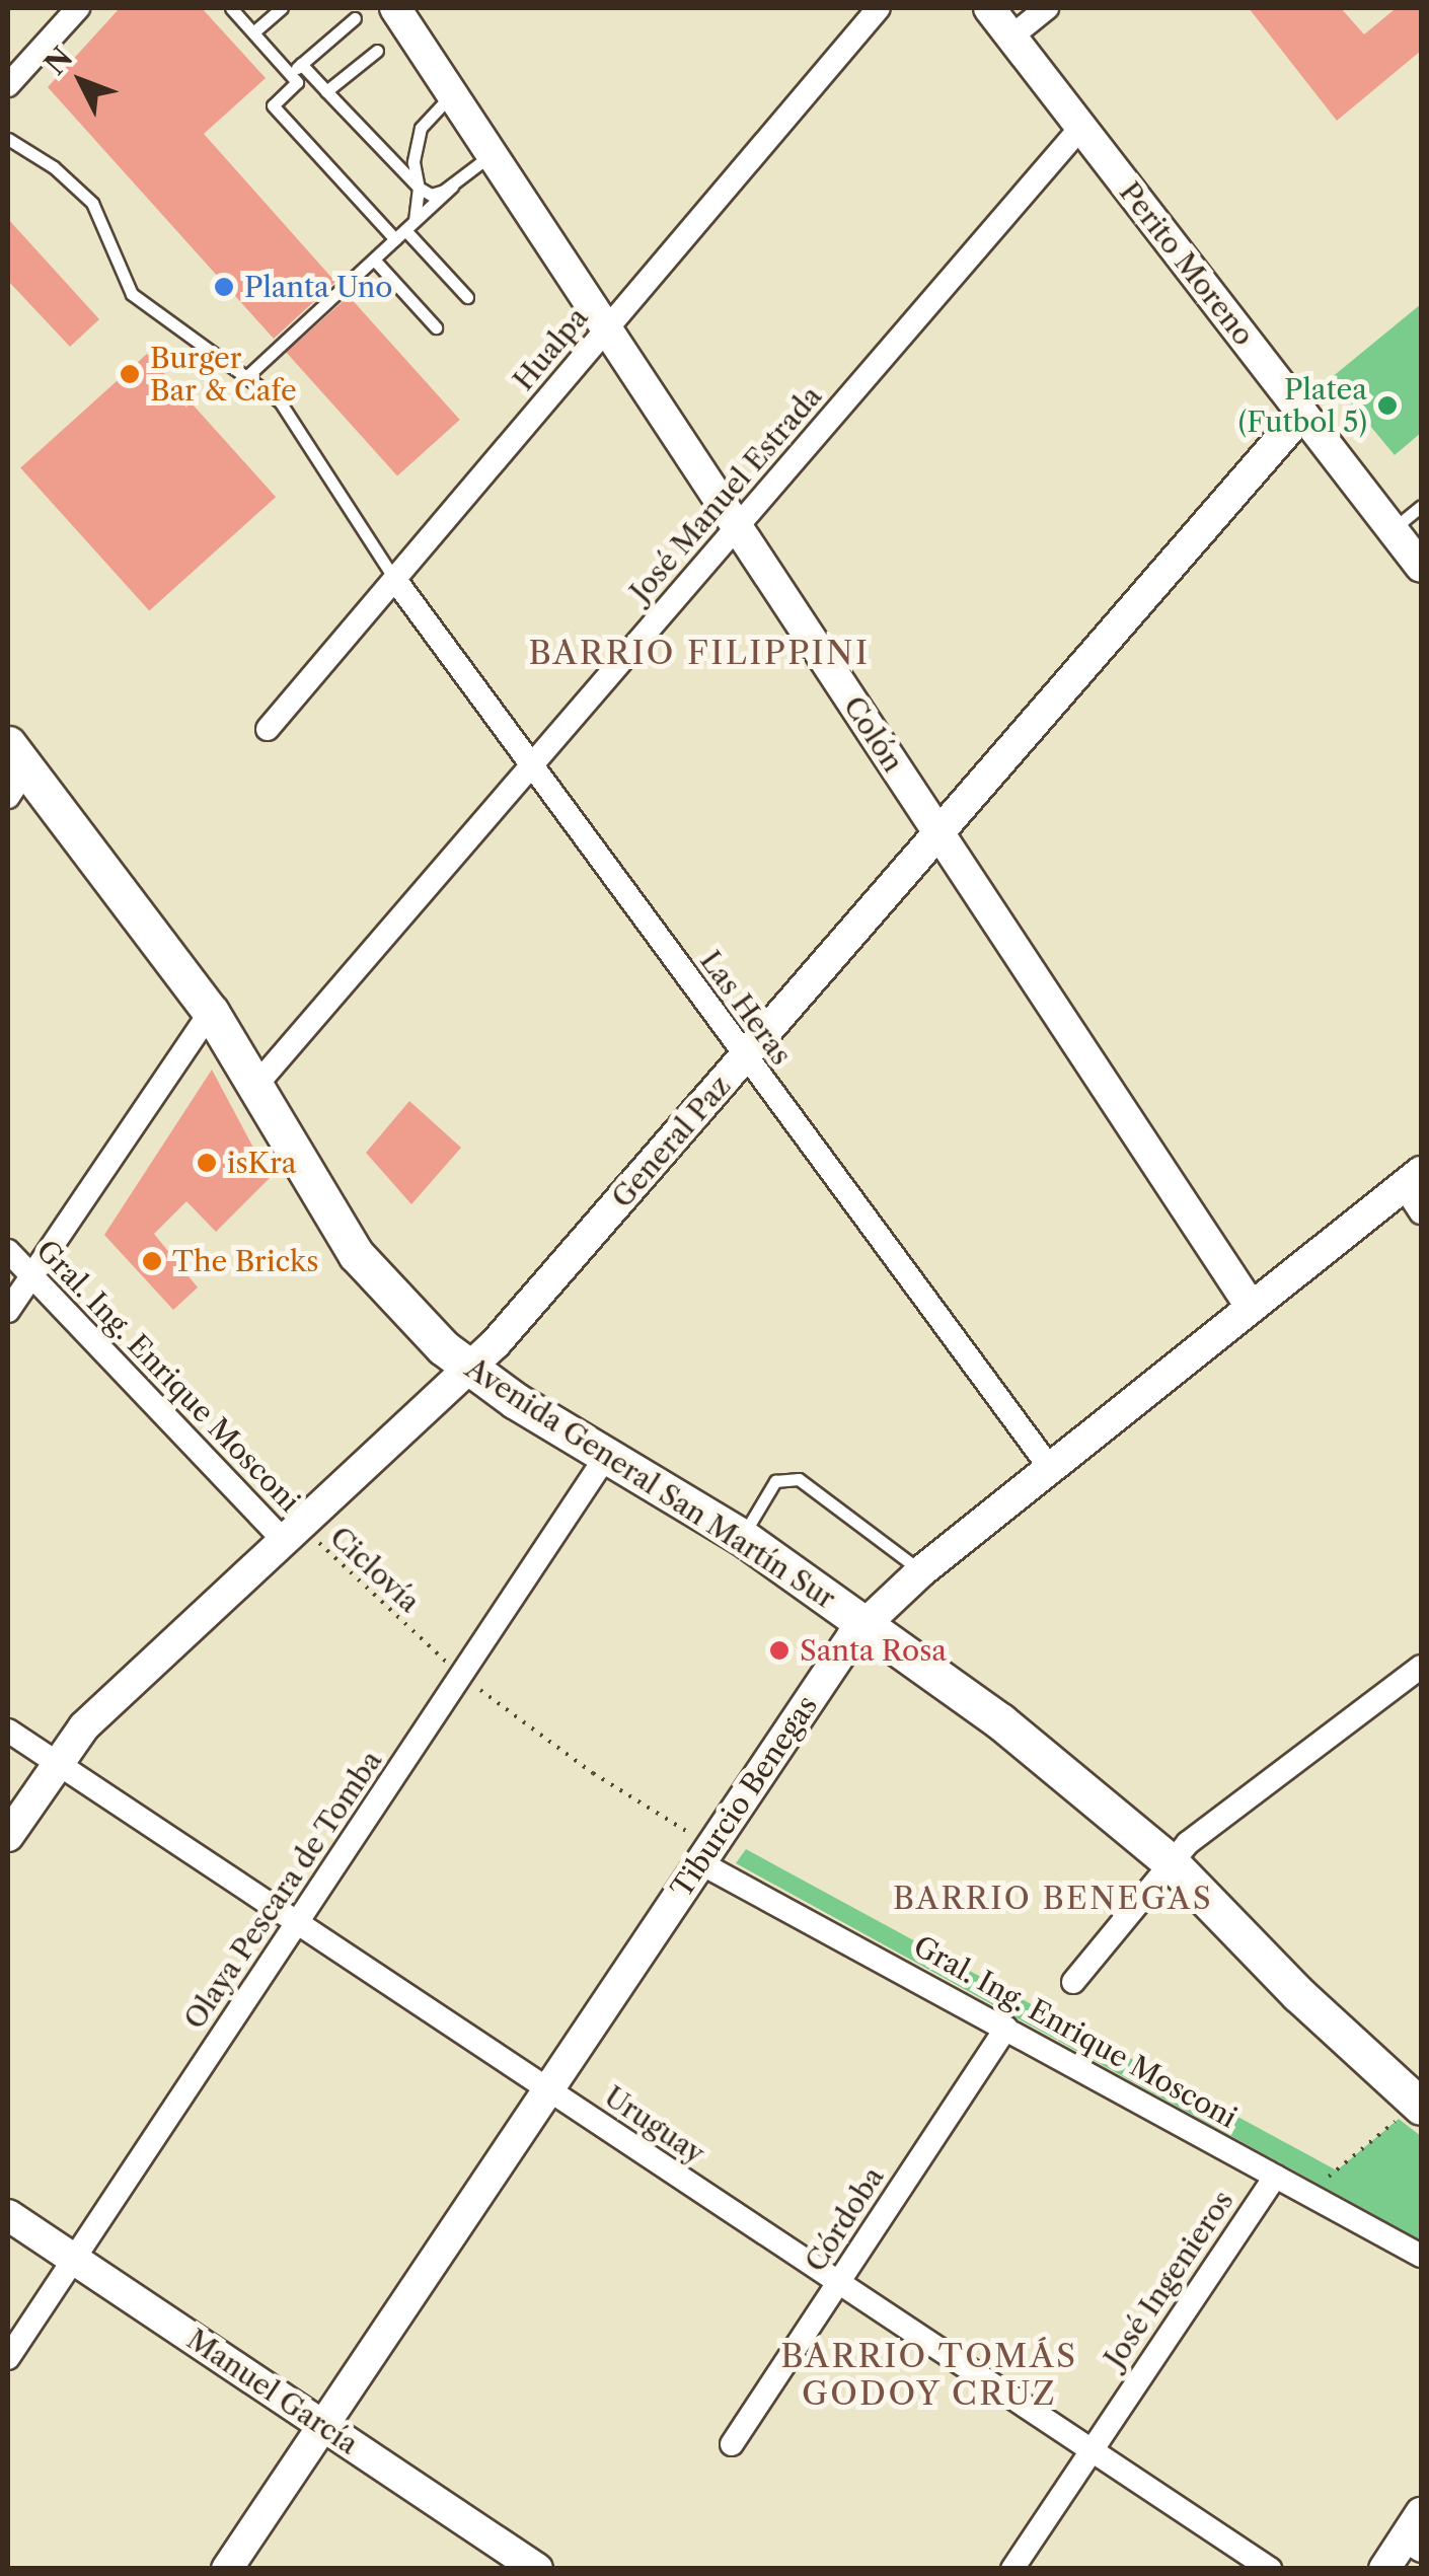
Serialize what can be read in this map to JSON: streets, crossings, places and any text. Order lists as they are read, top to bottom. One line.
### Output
{"streets":{"main road":["Avenida General San Martín Sur"],"street":["Perito Moreno","Hualpa","José Manuel Estrada","Colón","Las Heras","General Paz","Gral. Ing. Enrique Mosconi","Tiburcio Benegas","Olaya Pescara de Tomba","Uruguay","Córdoba","José Ingenieros","Manuel García"],"path":["Ciclovía"]},"crossings":[["Perito Moreno","José Manuel Estrada"],["Perito Moreno","General Paz"],["Hualpa","Colón"],["Hualpa","Las Heras"],["José Manuel Estrada","Colón"],["José Manuel Estrada","Las Heras"],["José Manuel Estrada","Avenida General San Martín Sur"],["Colón","General Paz"],["Colón","Tiburcio Benegas"],["Las Heras","General Paz"],["Las Heras","Tiburcio Benegas"],["General Paz","Gral. Ing. Enrique Mosconi"],["General Paz","Avenida General San Martín Sur"],["General Paz","Ciclovía"],["General Paz","Uruguay"],["Gral. Ing. Enrique Mosconi","Ciclovía"],["Gral. Ing. Enrique Mosconi","Tiburcio Benegas"],["Gral. Ing. Enrique Mosconi","Córdoba"],["Gral. Ing. Enrique Mosconi","José Ingenieros"],["Avenida General San Martín Sur","Tiburcio Benegas"],["Avenida General San Martín Sur","Olaya Pescara de Tomba"],["Ciclovía","Tiburcio Benegas"],["Ciclovía","Olaya Pescara de Tomba"],["Tiburcio Benegas","Uruguay"],["Tiburcio Benegas","Manuel García"],["Olaya Pescara de Tomba","Uruguay"],["Olaya Pescara de Tomba","Manuel García"],["Uruguay","Córdoba"],["Uruguay","José Ingenieros"]],"districts":["BARRIO FILIPPINI","BARRIO BENEGAS","BARRIO TOMÁS GODOY CRUZ"],"places":["Planta Uno","Burger Bar & Cafe","Platea (Futbol 5)","isKra","The Bricks","Santa Rosa"],"north":"top left"}
